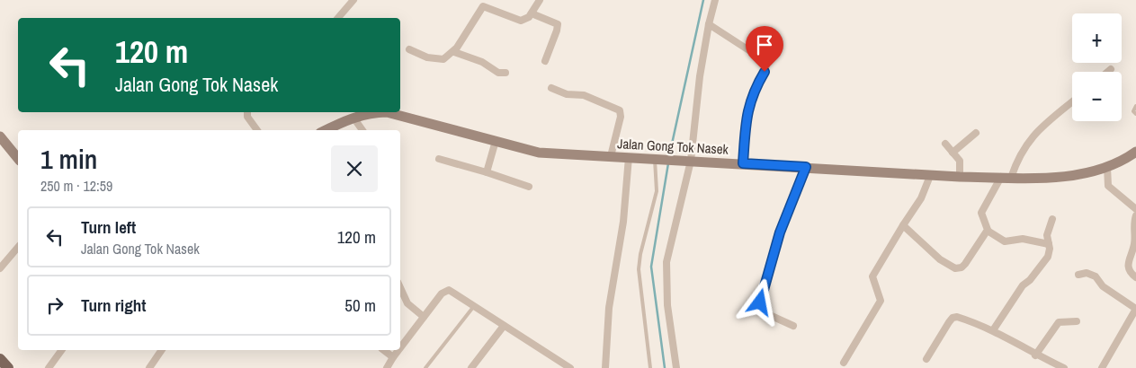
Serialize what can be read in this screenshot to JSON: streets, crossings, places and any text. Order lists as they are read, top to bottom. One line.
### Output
{"streets":{"main road":["Jalan Gong Tok Nasek"]},"page":{"map_buttons":["+","−"],"turn":["120 m","Jalan Gong Tok Nasek"],"heading":["1 min","250 m · 12:59"],"list":[{"name":"Turn left","note":"Jalan Gong Tok Nasek","value":"120 m"},{"name":"Turn right","value":"50 m"}]}}
